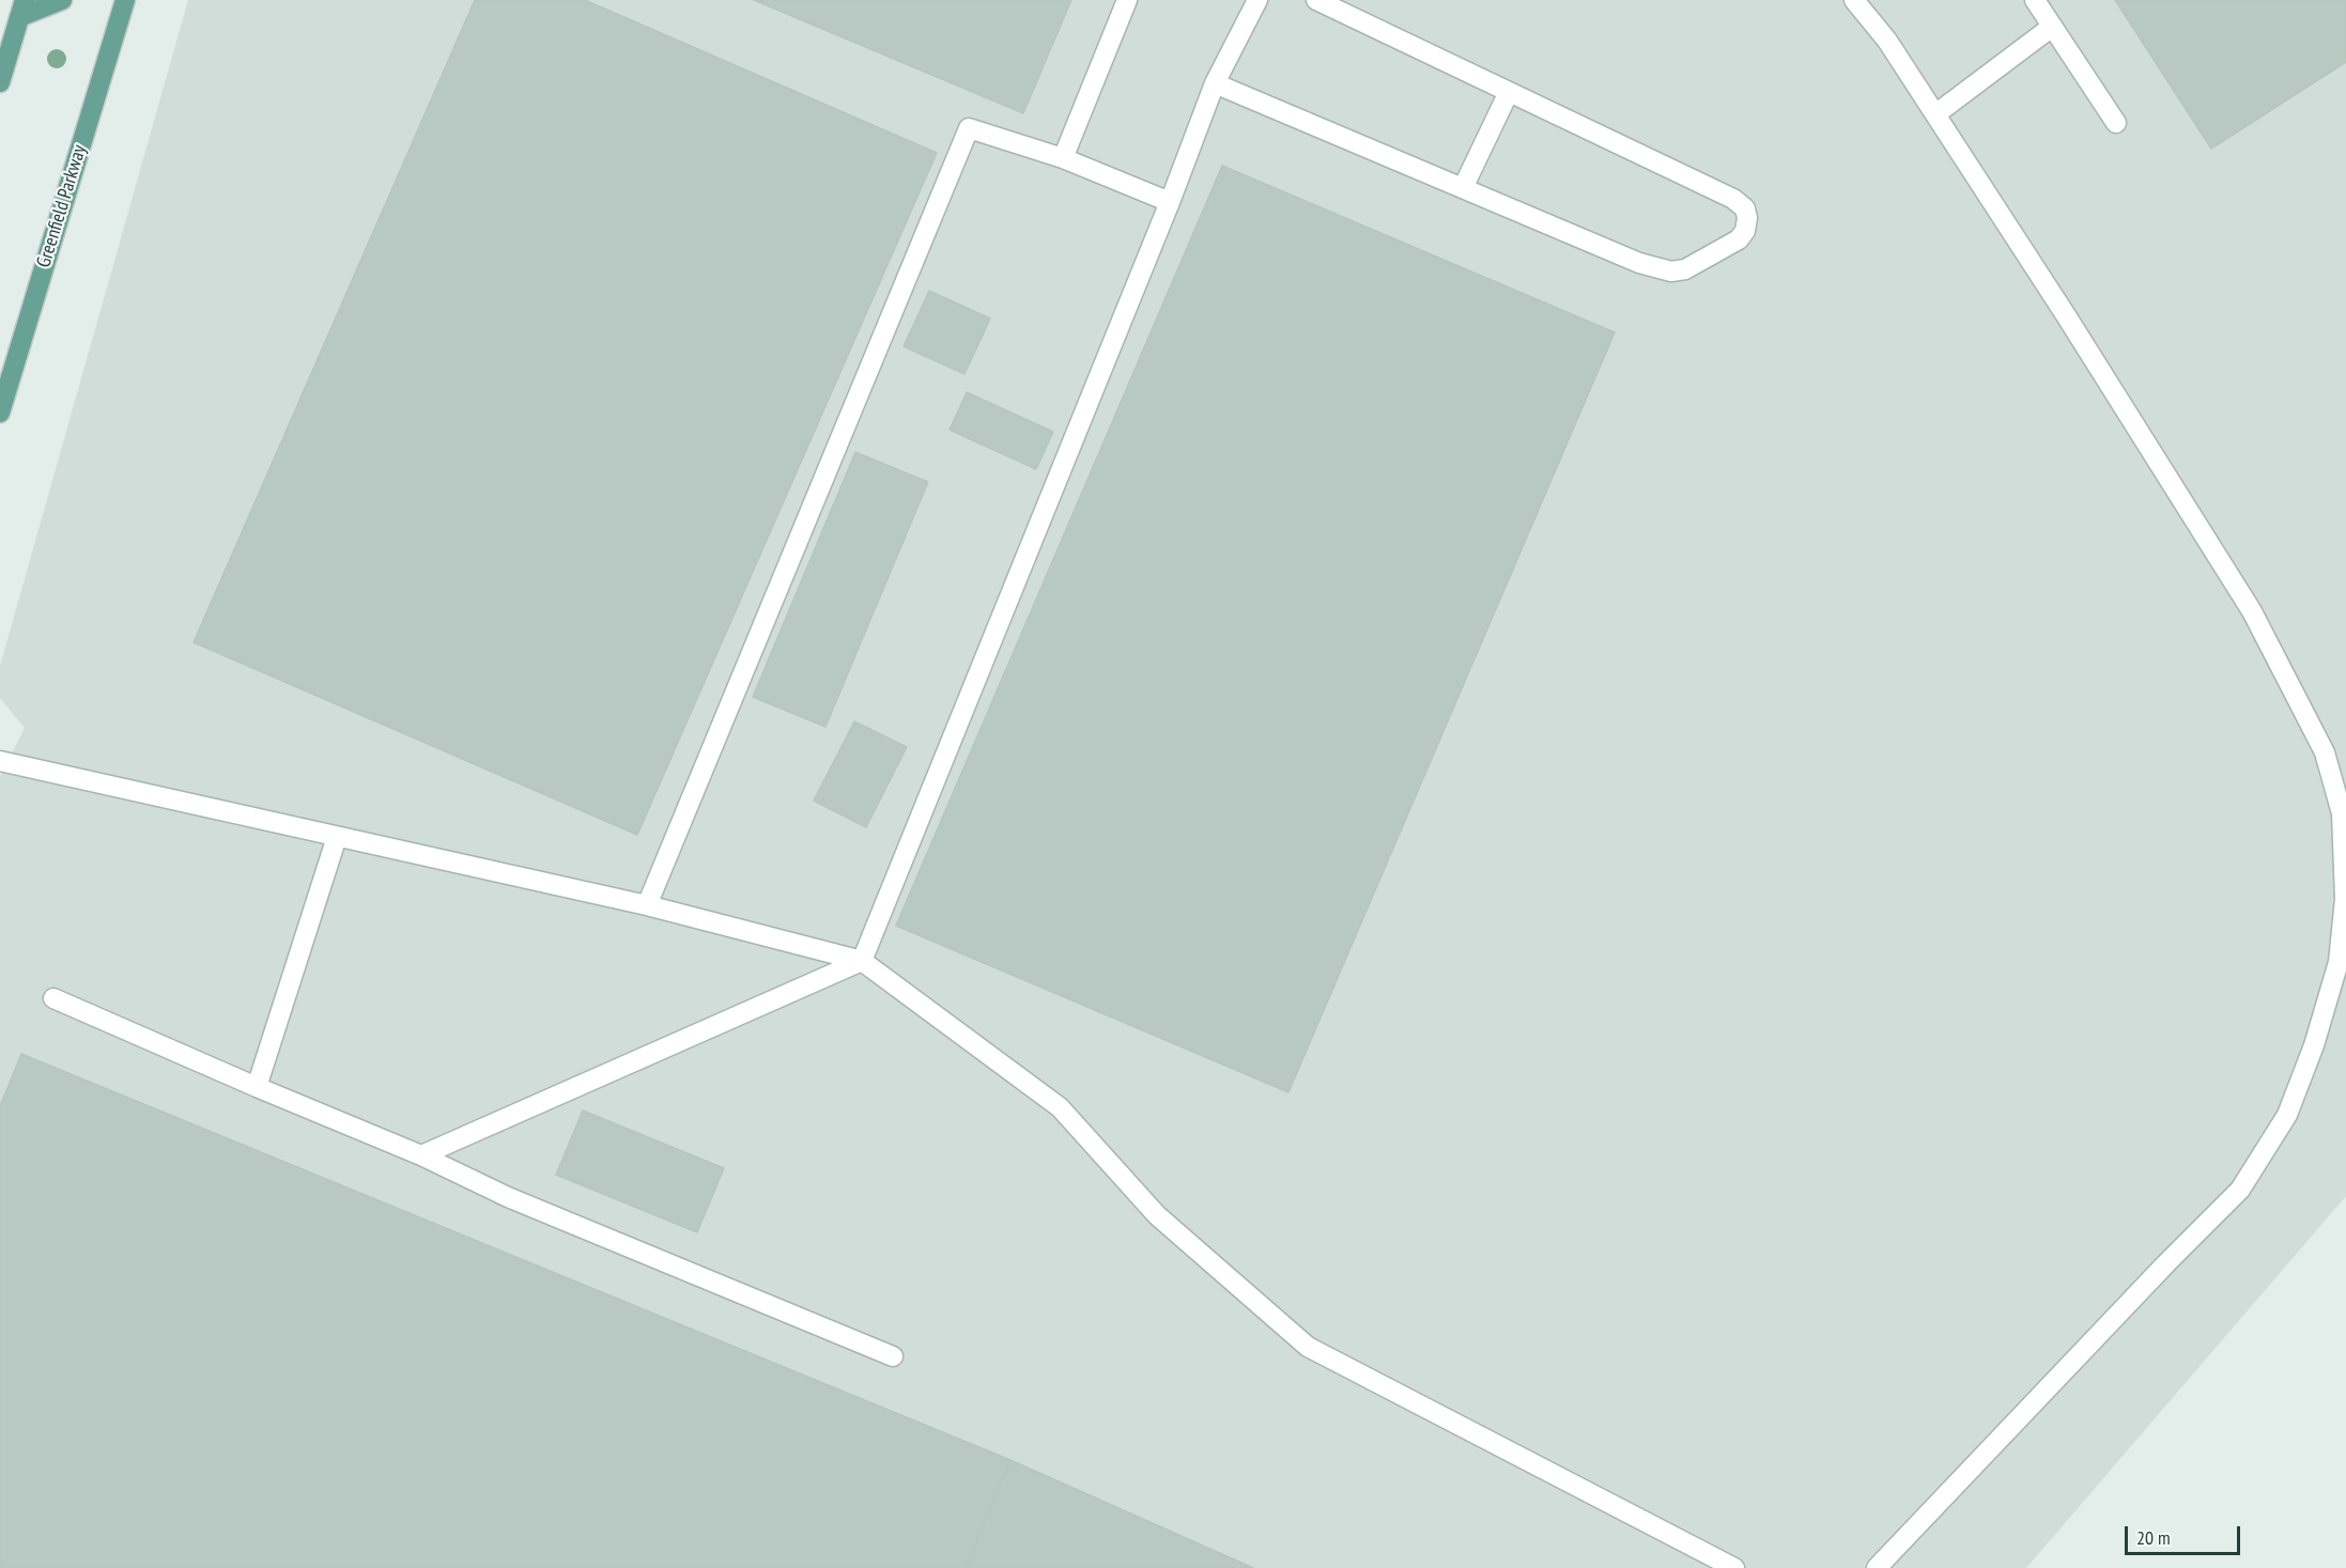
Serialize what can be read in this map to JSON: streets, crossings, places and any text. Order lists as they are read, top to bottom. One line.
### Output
{"streets":{"main road":["Greenfield Parkway"]},"scale_bar":"20 m"}
